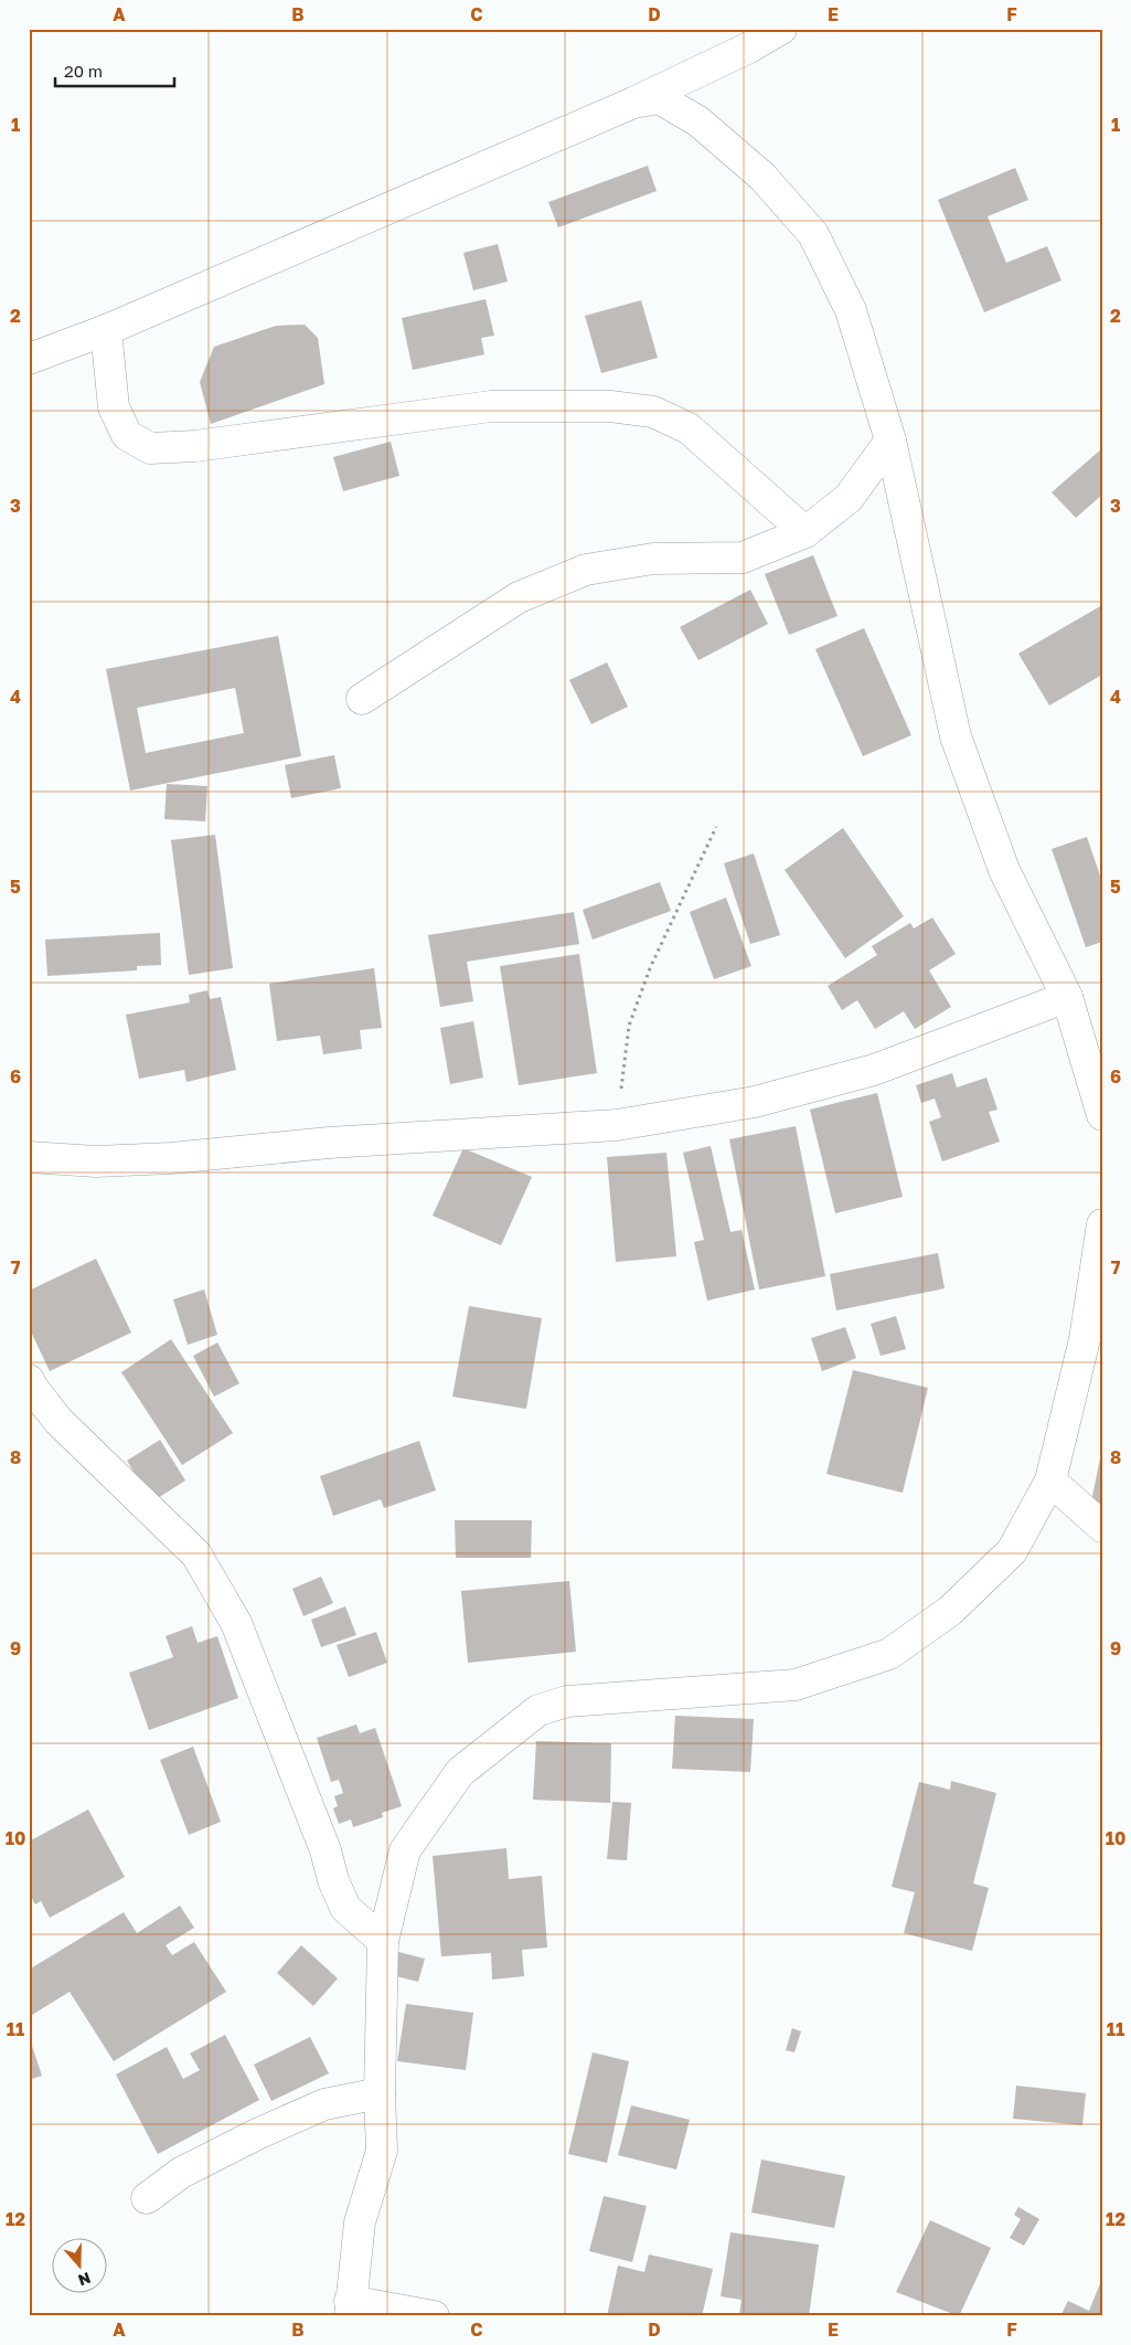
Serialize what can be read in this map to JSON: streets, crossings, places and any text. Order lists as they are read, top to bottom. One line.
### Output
{"scale_bar":"20 m","north":"bottom","grid":{"columns":["A","B","C","D","E","F"],"rows":["1","2","3","4","5","6","7","8","9","10","11","12"]}}
